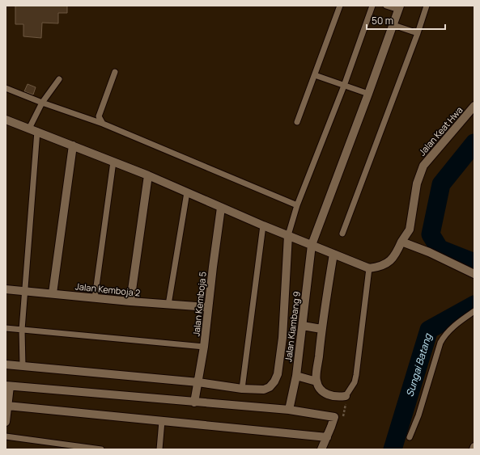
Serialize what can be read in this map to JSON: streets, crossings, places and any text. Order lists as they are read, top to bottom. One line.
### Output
{"streets":{"street":["Jalan Keat Hwa","Jalan Kemboja 2","Jalan Kemboja 5","Jalan Kiambang 9"]},"crossings":[["Jalan Kemboja 2","Jalan Kemboja 5"]],"water":["Sungai Batang"],"scale_bar":"50 m"}
